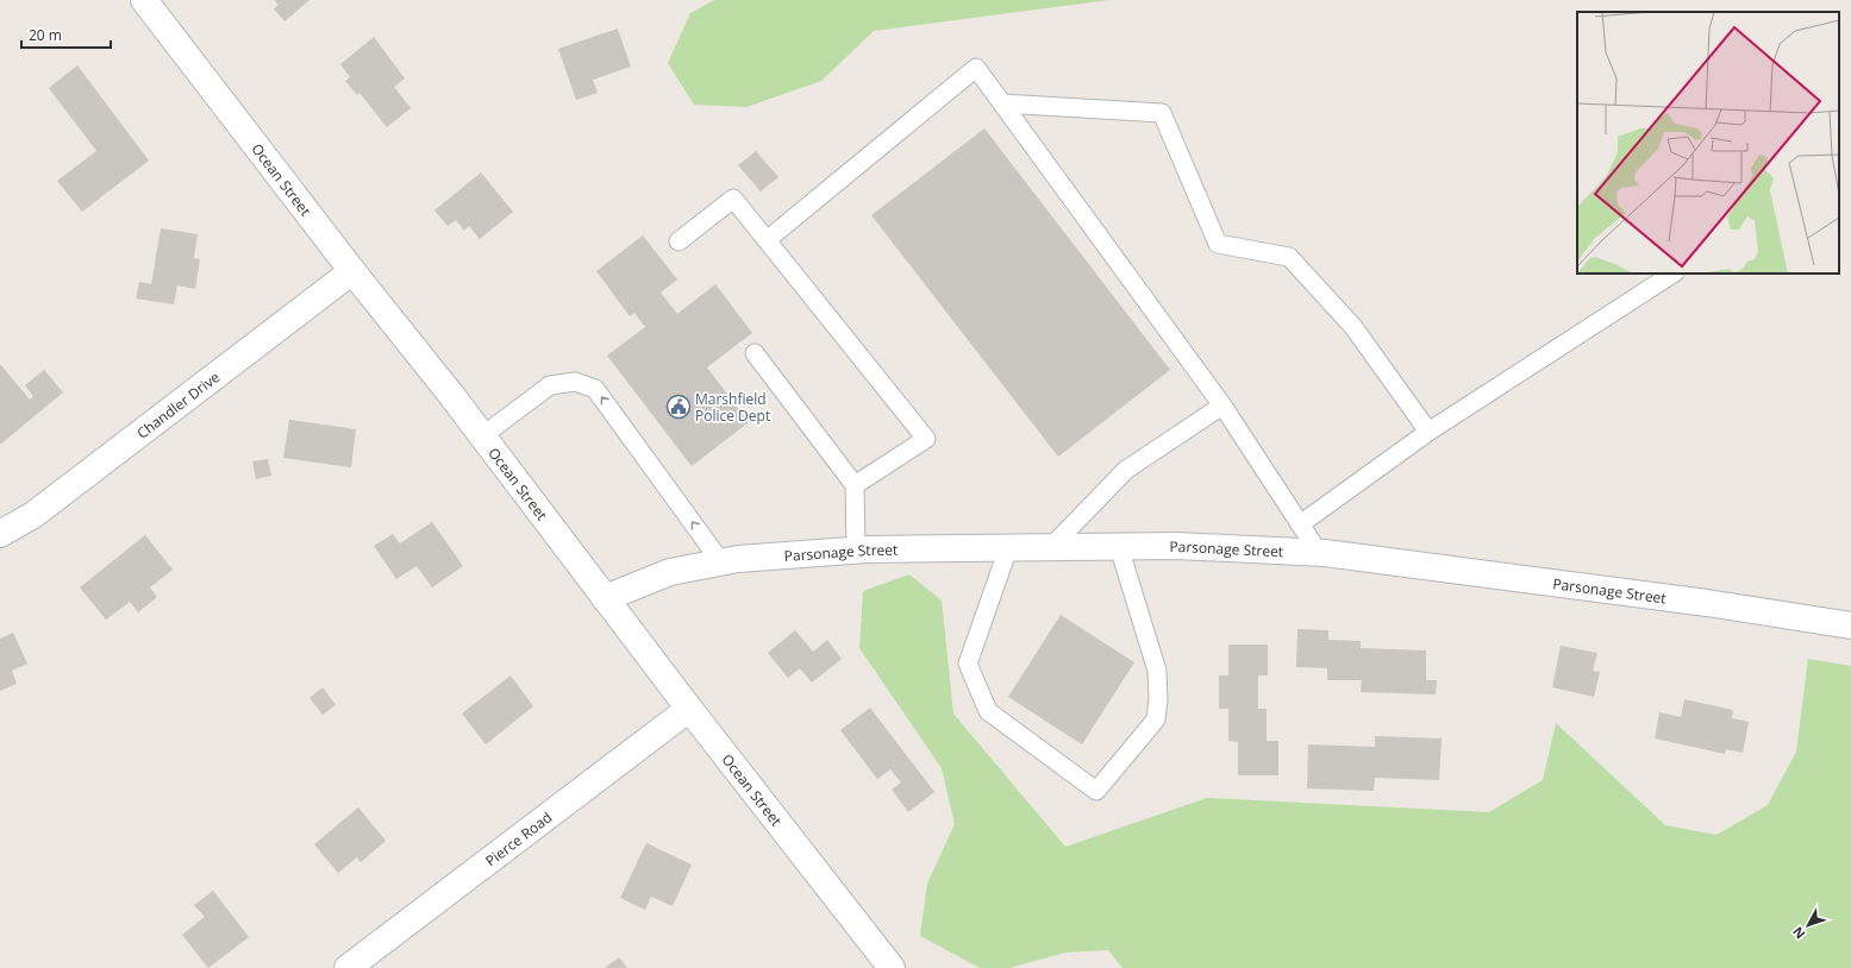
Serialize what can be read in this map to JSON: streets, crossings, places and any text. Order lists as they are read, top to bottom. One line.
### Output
{"streets":{"street":["Ocean Street","Chandler Drive","Parsonage Street","Pierce Road"]},"crossings":[["Ocean Street","Chandler Drive"],["Ocean Street","Parsonage Street"],["Ocean Street","Pierce Road"]],"places":{"public building":["Marshfield Police Dept"]},"scale_bar":"20 m","north":"bottom left"}
